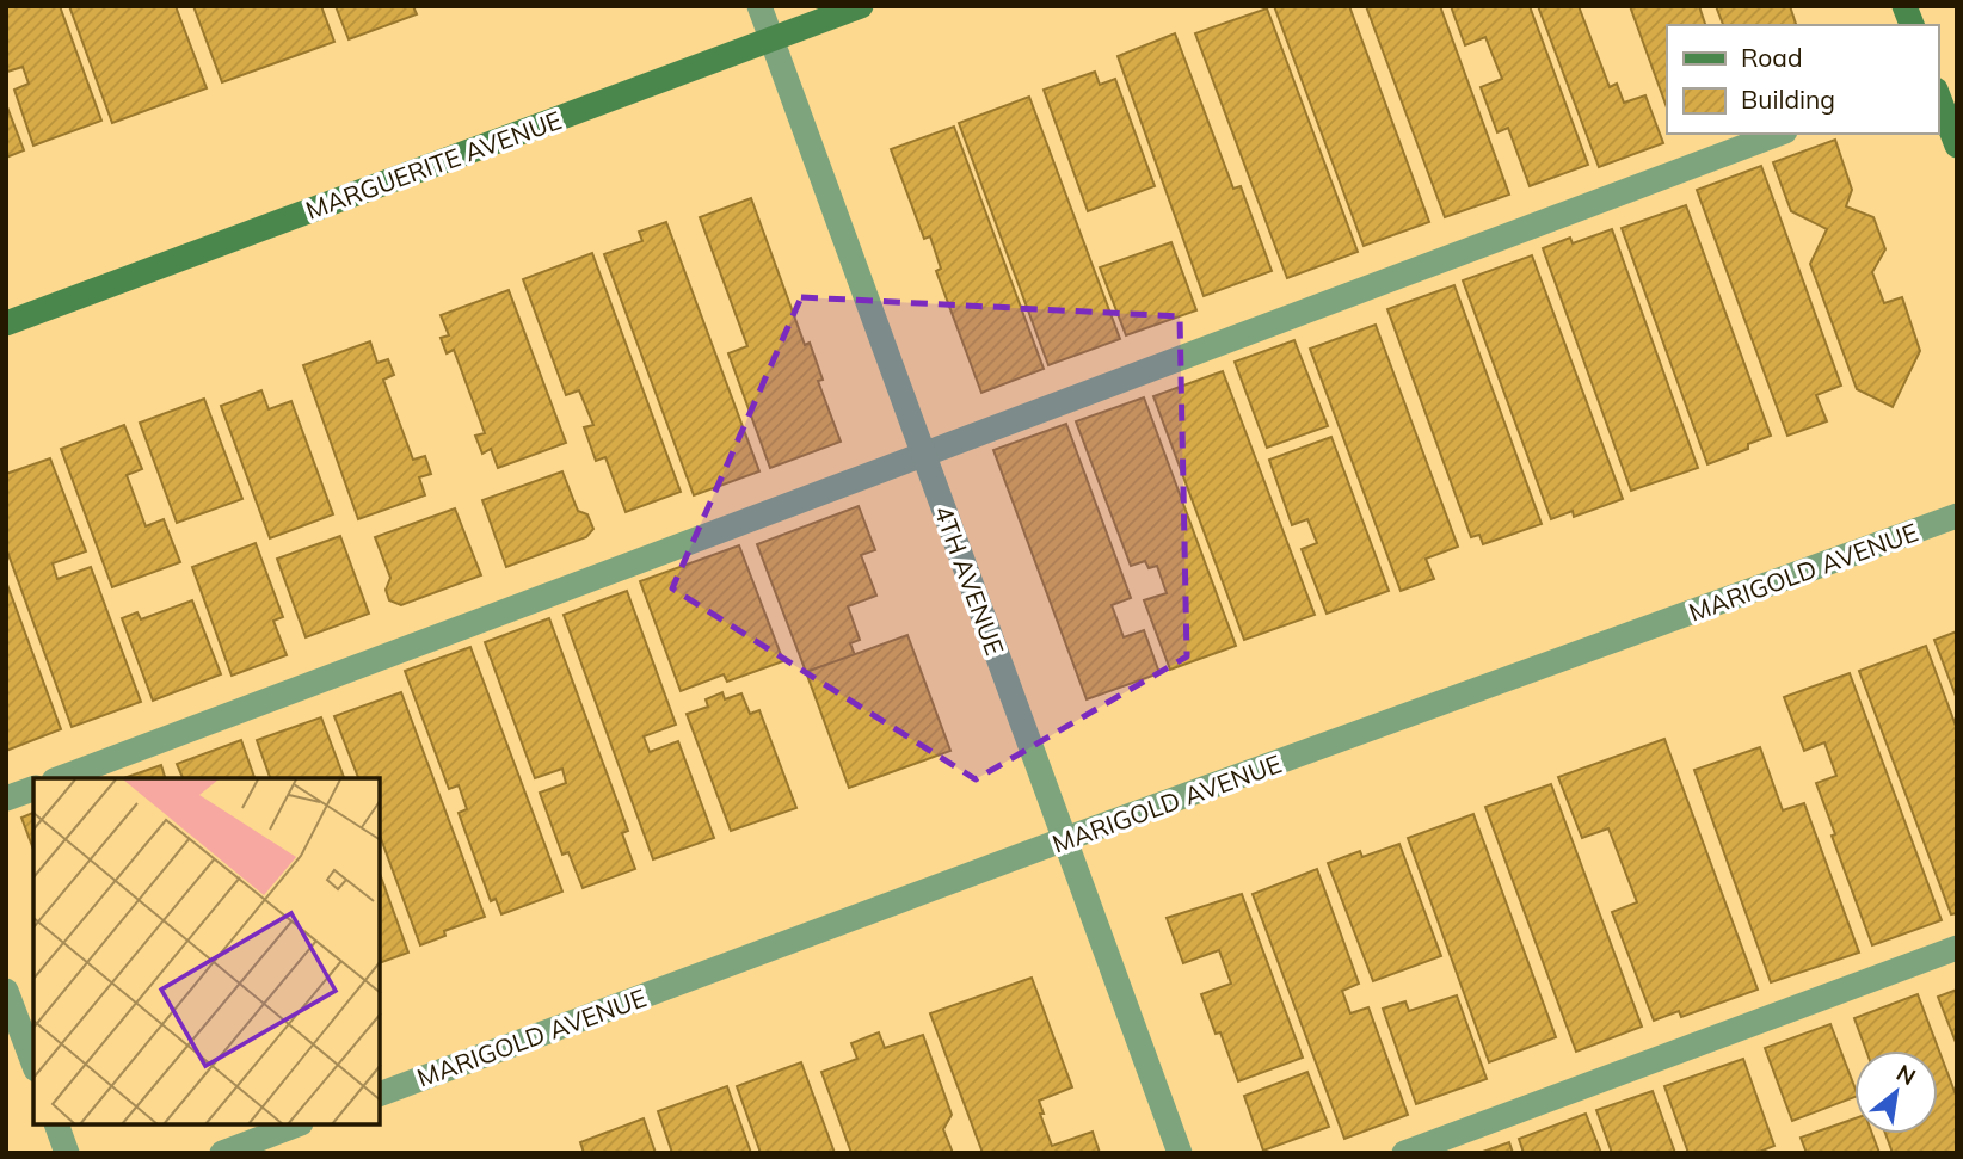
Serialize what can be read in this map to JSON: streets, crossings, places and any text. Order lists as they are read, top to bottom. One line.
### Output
{"streets":{"street":["MARGUERITE AVENUE","MARIGOLD AVENUE","4TH AVENUE"]},"crossings":[["MARGUERITE AVENUE","4TH AVENUE"],["MARIGOLD AVENUE","4TH AVENUE"]],"legend":["Road","Building"],"north":"top right"}
